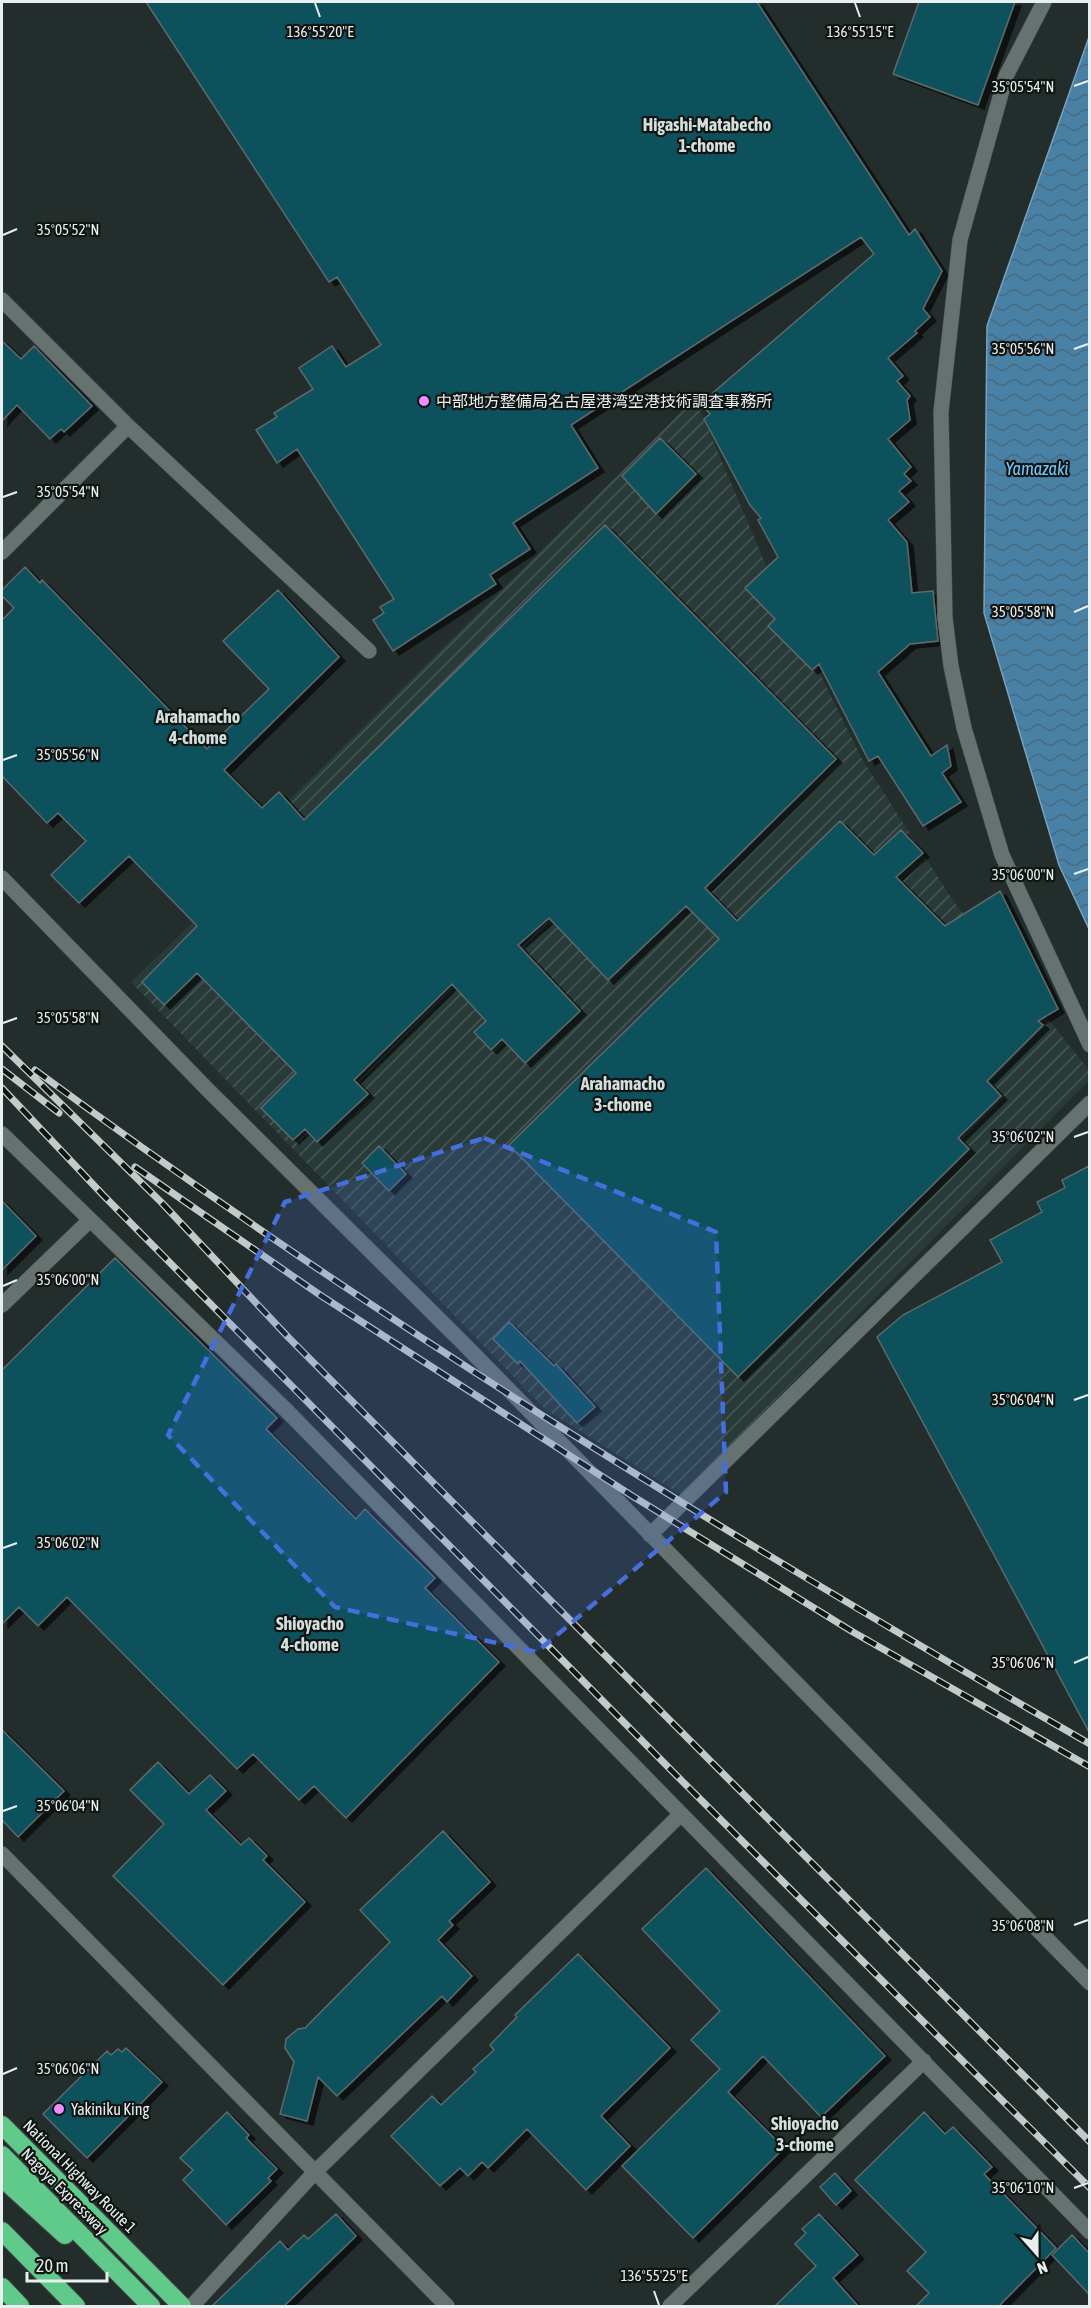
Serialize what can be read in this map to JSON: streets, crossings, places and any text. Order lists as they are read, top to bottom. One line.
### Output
{"streets":{"highway":["National Highway Route 1","Nagoya Expressway"]},"districts":["Higashi-Matabecho 1-chome","Arahamacho 4-chome","Arahamacho 3-chome","Shioyacho 4-chome","Shioyacho 3-chome"],"water":["Yamazaki"],"places":["中部地方整備局名古屋港湾空港技術調査事務所","Yakiniku King"],"scale_bar":"20 m","north":"bottom","coordinates":["136°55'20\"E","136°55'15\"E","35°05'54\"N","35°05'52\"N","35°05'56\"N","35°05'58\"N","35°06'00\"N","35°06'02\"N","35°06'04\"N","35°06'06\"N","35°06'08\"N","35°06'10\"N","136°55'25\"E"]}
